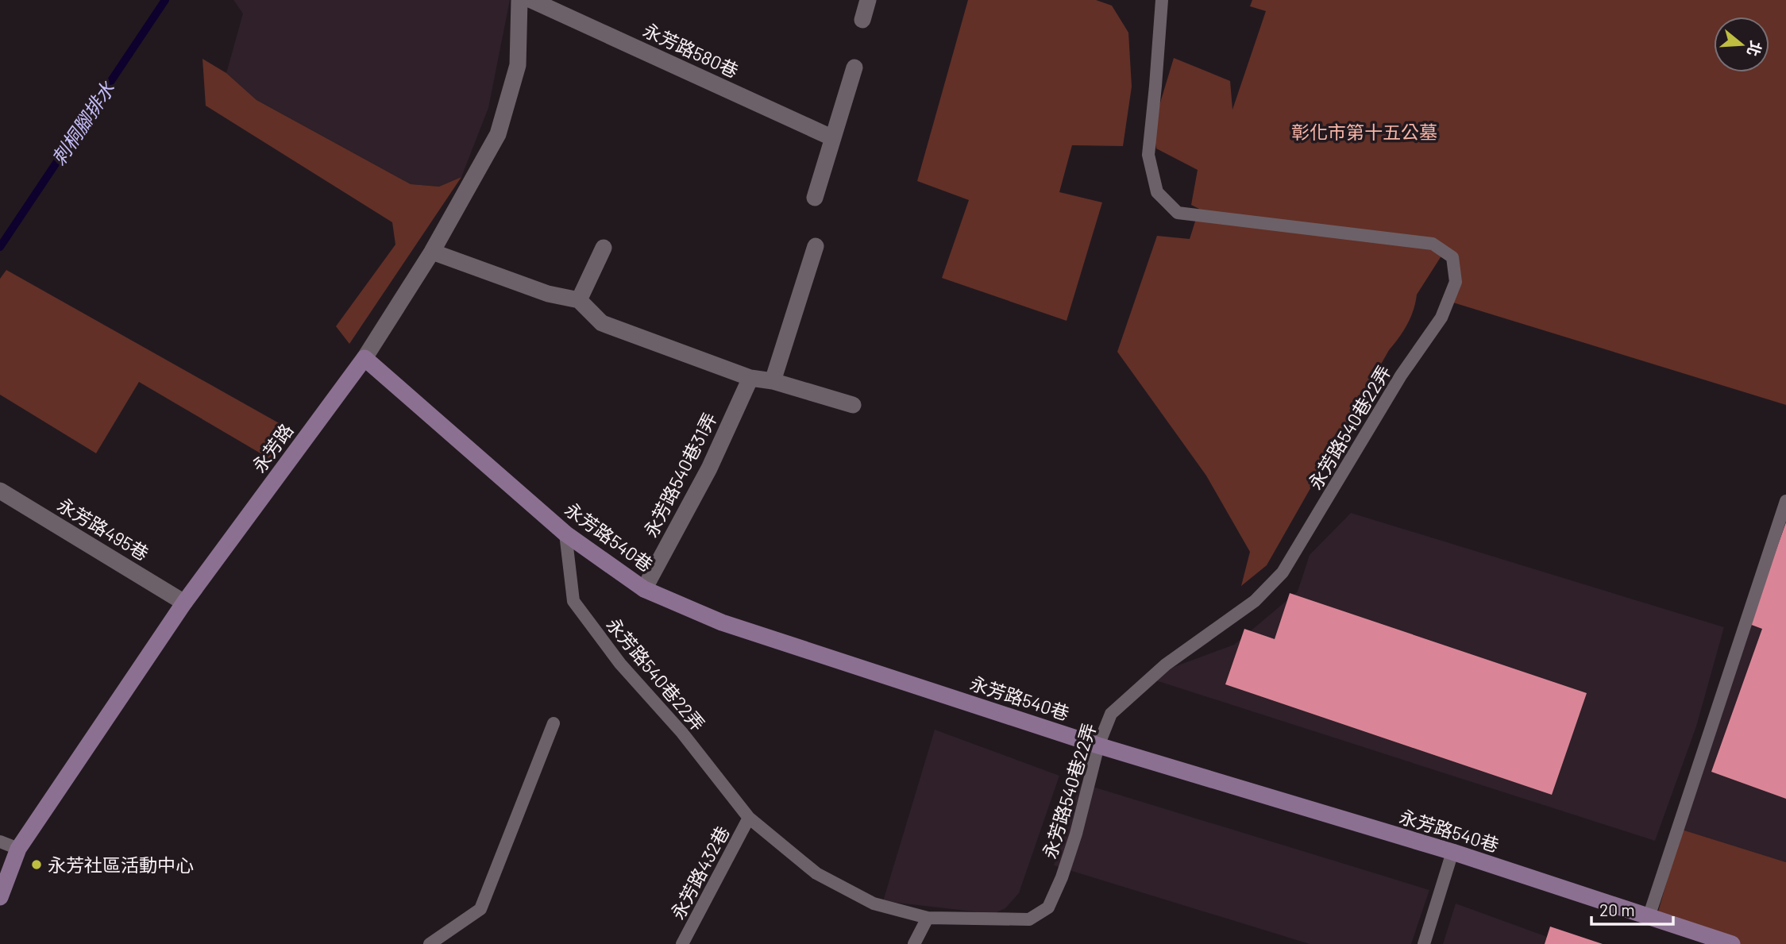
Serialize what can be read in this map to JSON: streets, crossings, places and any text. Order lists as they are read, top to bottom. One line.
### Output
{"streets":{"street":["永芳路580巷","永芳路","永芳路540巷31弄","永芳路495巷","永芳路540巷"],"lane":["永芳路540巷22弄","永芳路432巷"]},"crossings":[["永芳路540巷22弄","永芳路540巷"],["永芳路540巷22弄","永芳路432巷"],["永芳路","永芳路495巷"],["永芳路","永芳路540巷"],["永芳路540巷31弄","永芳路540巷"]],"water":["刺桐腳排水"],"parks":["彰化市第十五公墓"],"places":["永芳社區活動中心"],"scale_bar":"20 m","north":"right"}
